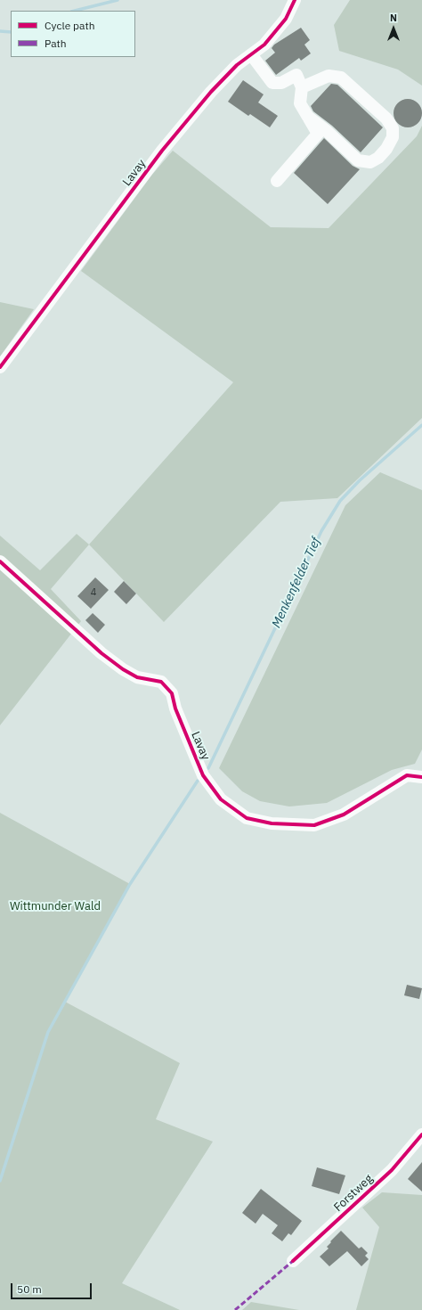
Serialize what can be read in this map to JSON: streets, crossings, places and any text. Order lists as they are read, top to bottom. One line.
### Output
{"streets":{"street":["Lavay","Forstweg"]},"water":["Menkenfelder Tief"],"parks":["Wittmunder Wald"],"house_numbers":["4"],"legend":["Cycle path","Path"],"scale_bar":"50 m","north":"top"}
